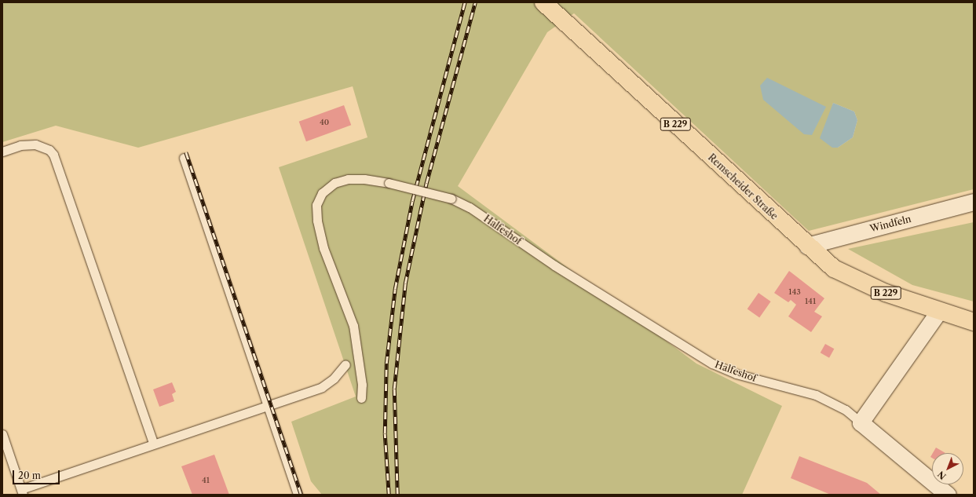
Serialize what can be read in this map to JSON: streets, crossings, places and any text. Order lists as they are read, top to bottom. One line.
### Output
{"streets":{"main road":["B 229","Remscheider Straße"],"street":["Windfeln","Halfeshof"]},"crossings":[["Remscheider Straße","Windfeln"]],"house_numbers":["40","143","141","41"],"scale_bar":"20 m","north":"bottom left"}
